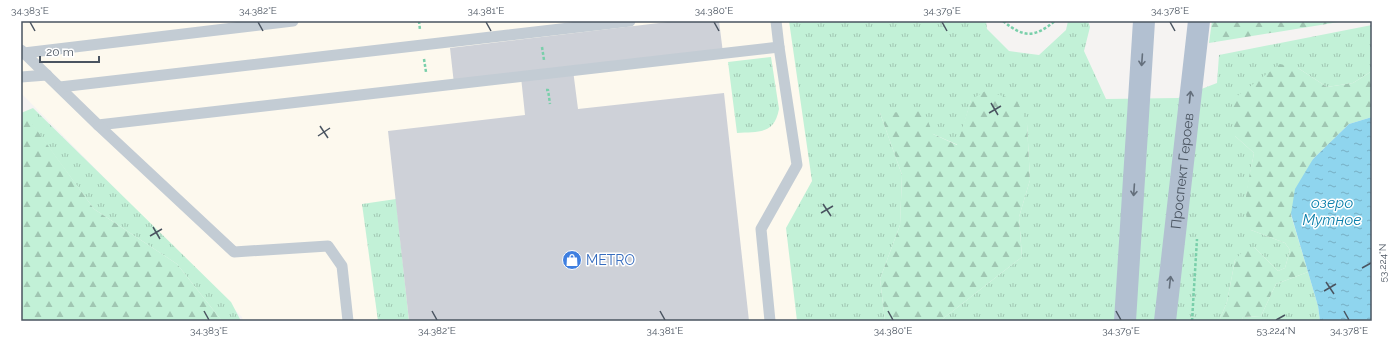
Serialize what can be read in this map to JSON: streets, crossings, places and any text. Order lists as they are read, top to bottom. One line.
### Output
{"streets":{"main road":["Проспект Героев"]},"water":["озеро Мутное"],"places":{"shop":["METRO"]},"scale_bar":"20 m","coordinates":["34.383°E","34.382°E","34.381°E","34.380°E","34.379°E","34.378°E","53.224°N"]}
